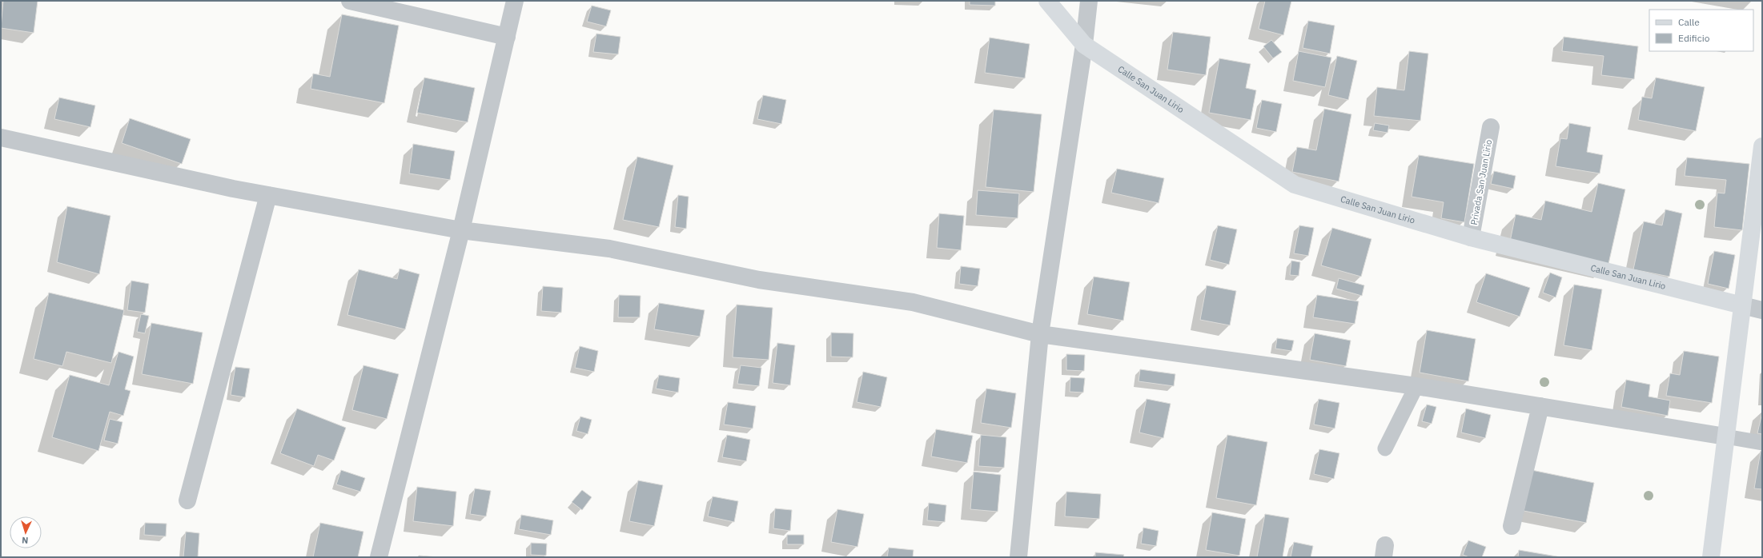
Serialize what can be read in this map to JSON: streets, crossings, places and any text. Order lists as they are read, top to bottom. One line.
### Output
{"streets":{"street":["Calle San Juan Lirio","Privada San Juan Lirio"]},"crossings":[["Calle San Juan Lirio","Privada San Juan Lirio"]],"legend":["Calle","Edificio"],"north":"bottom"}
